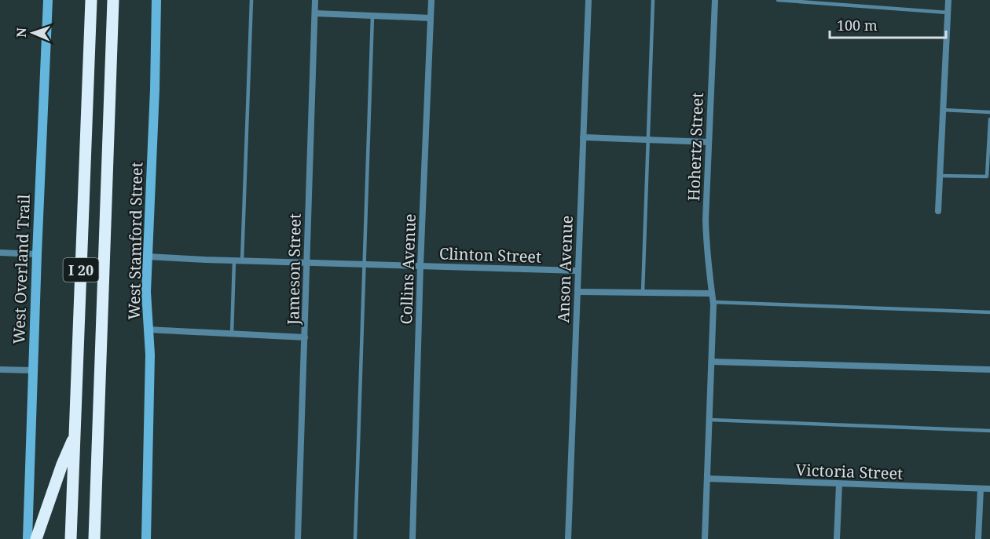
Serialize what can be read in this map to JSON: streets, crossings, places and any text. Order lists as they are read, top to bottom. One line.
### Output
{"streets":{"highway":["I 20"],"main road":["West Stamford Street","West Overland Trail"],"street":["Hohertz Street","Clinton Street","Jameson Street","Collins Avenue","Anson Avenue","Victoria Street"]},"crossings":[["Hohertz Street","Victoria Street"],["West Stamford Street","Clinton Street"],["Clinton Street","Jameson Street"],["Clinton Street","Collins Avenue"],["Clinton Street","Anson Avenue"]],"scale_bar":"100 m","north":"left"}
